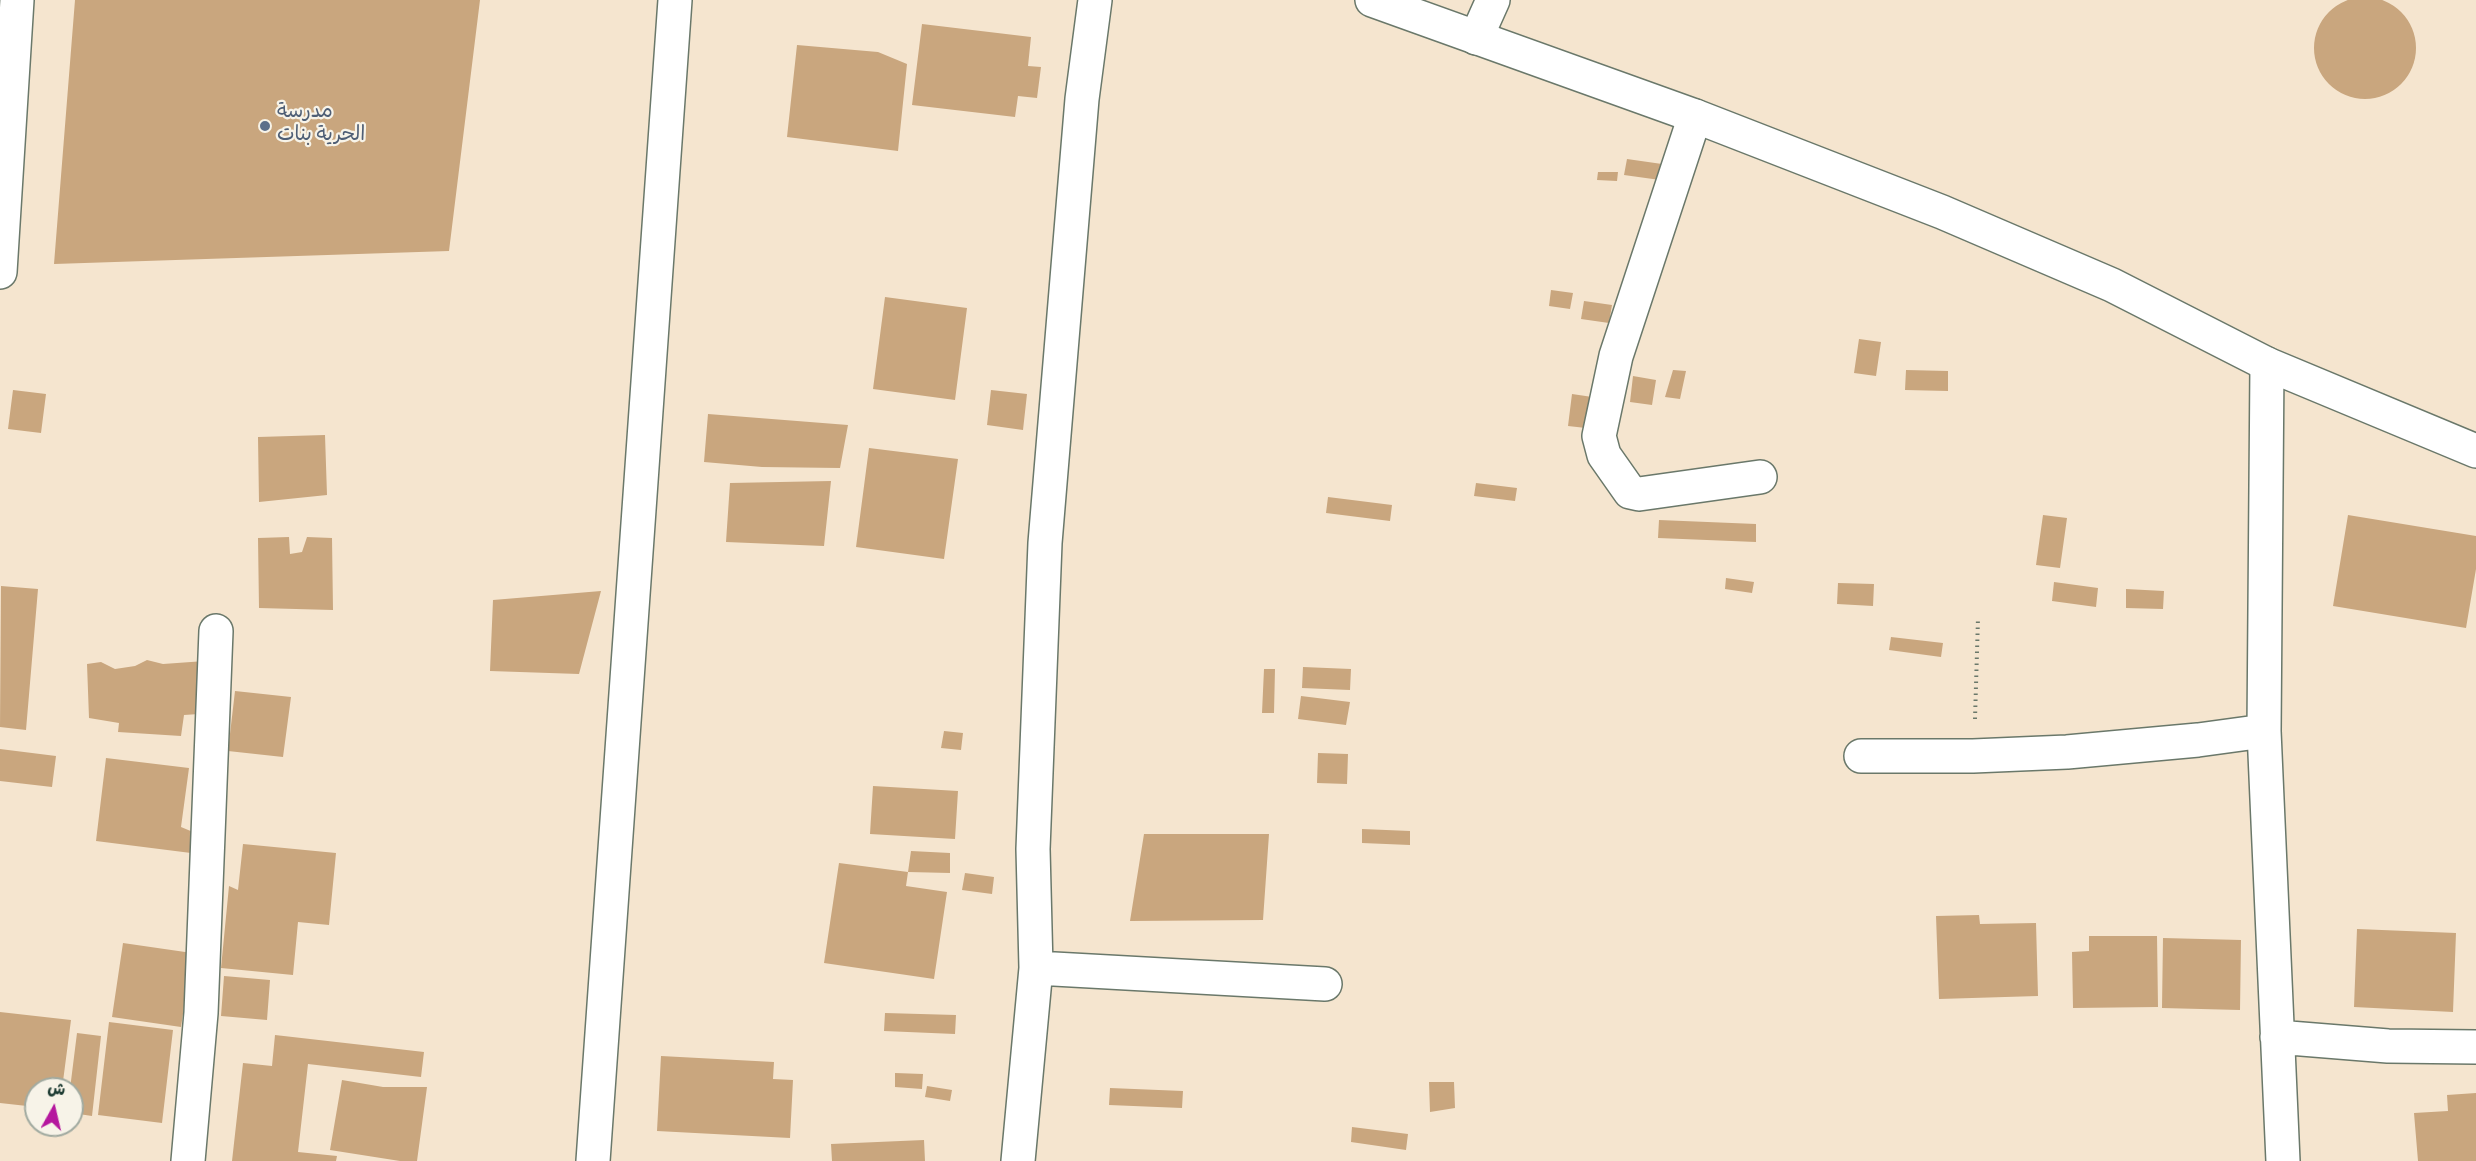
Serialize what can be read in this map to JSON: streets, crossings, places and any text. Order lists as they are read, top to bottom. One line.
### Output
{"places":["مدرسة الحرية بنات"],"north":"top"}
